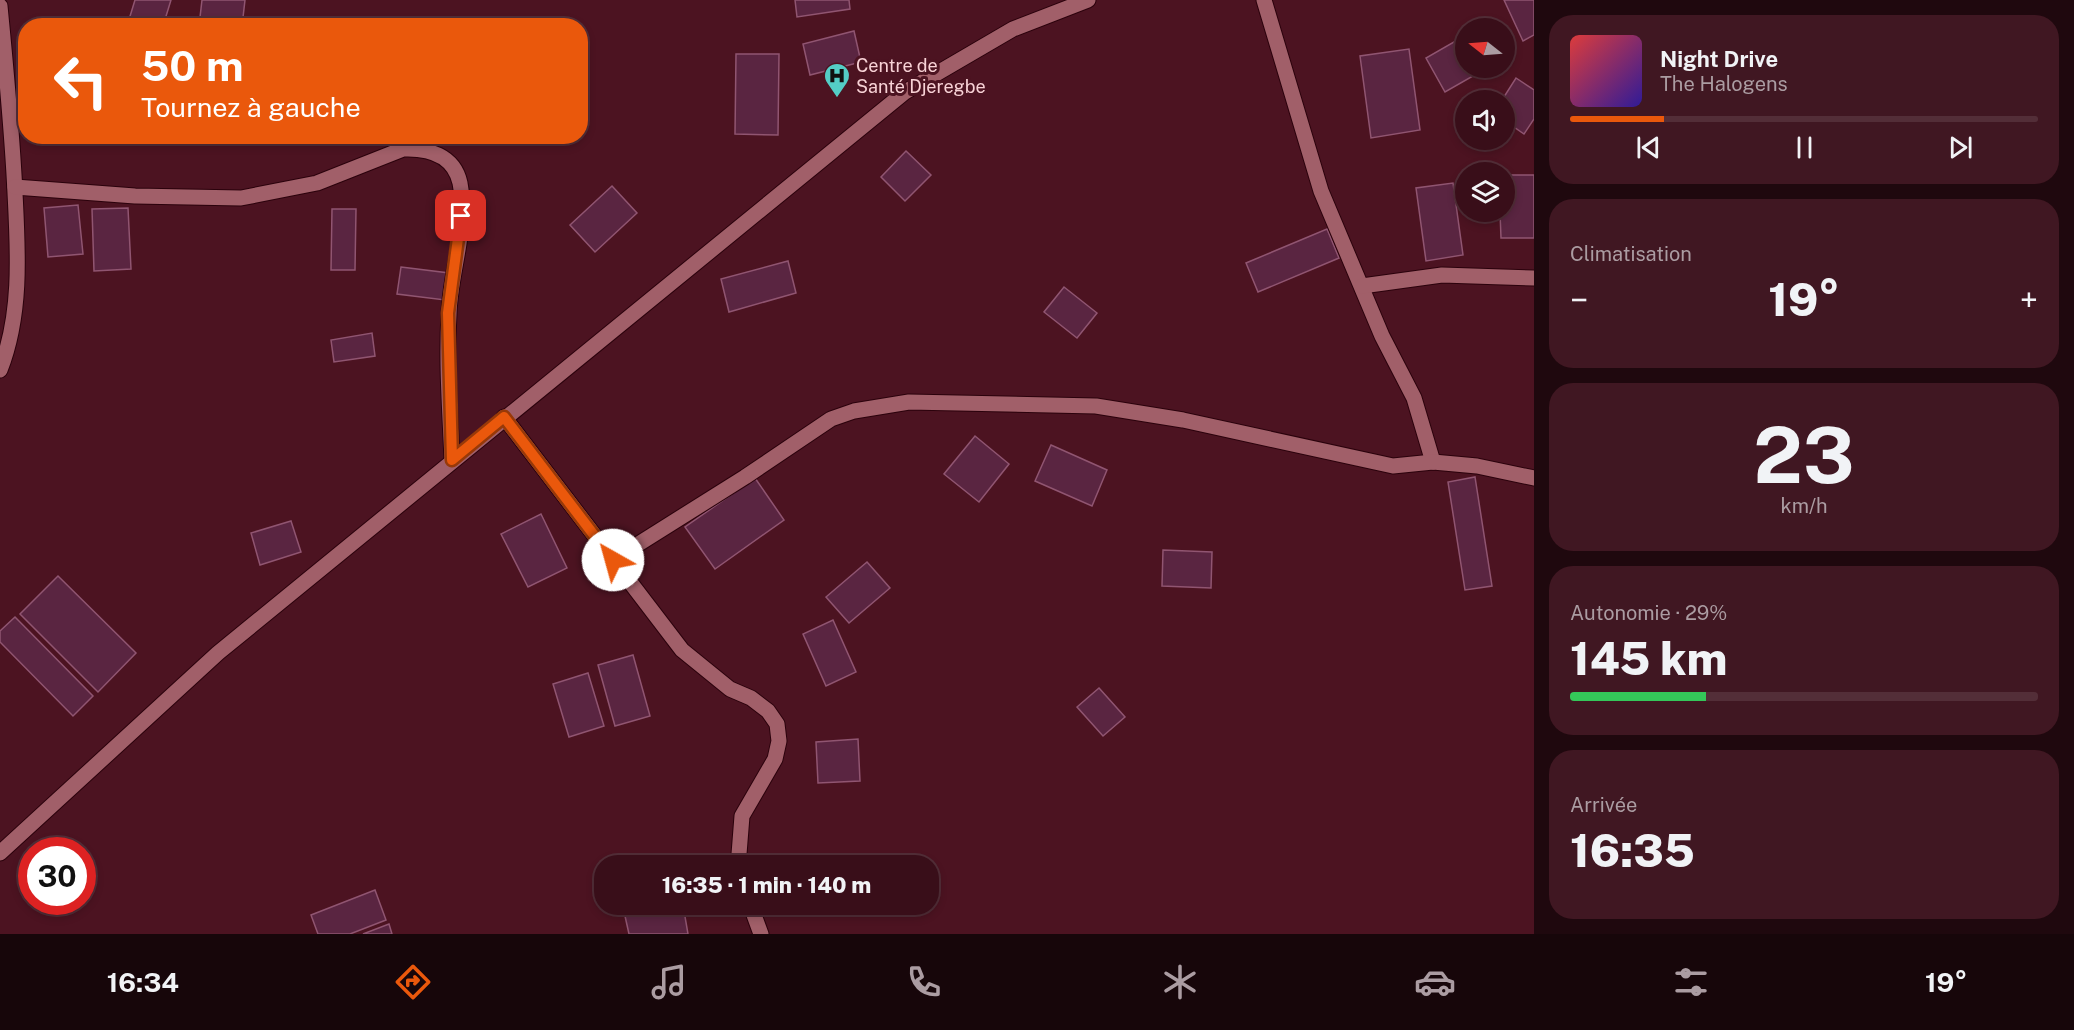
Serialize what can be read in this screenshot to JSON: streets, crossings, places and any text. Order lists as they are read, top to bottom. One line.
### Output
{"places":{"hospital":["Centre de Santé Djeregbe"]},"north":"left","page":{"turn":["50 m","Tournez à gauche"],"song":["Night Drive","The Halogens"],"tile":["Climatisation",["23","km/h"],["Autonomie · 29%","145 km"],["Arrivée","16:35"]],"heat":["−","19°","+"],"limit":"30","trip":"16:35 · 1 min · 140 m","tabs":["16:34","19°"]}}
